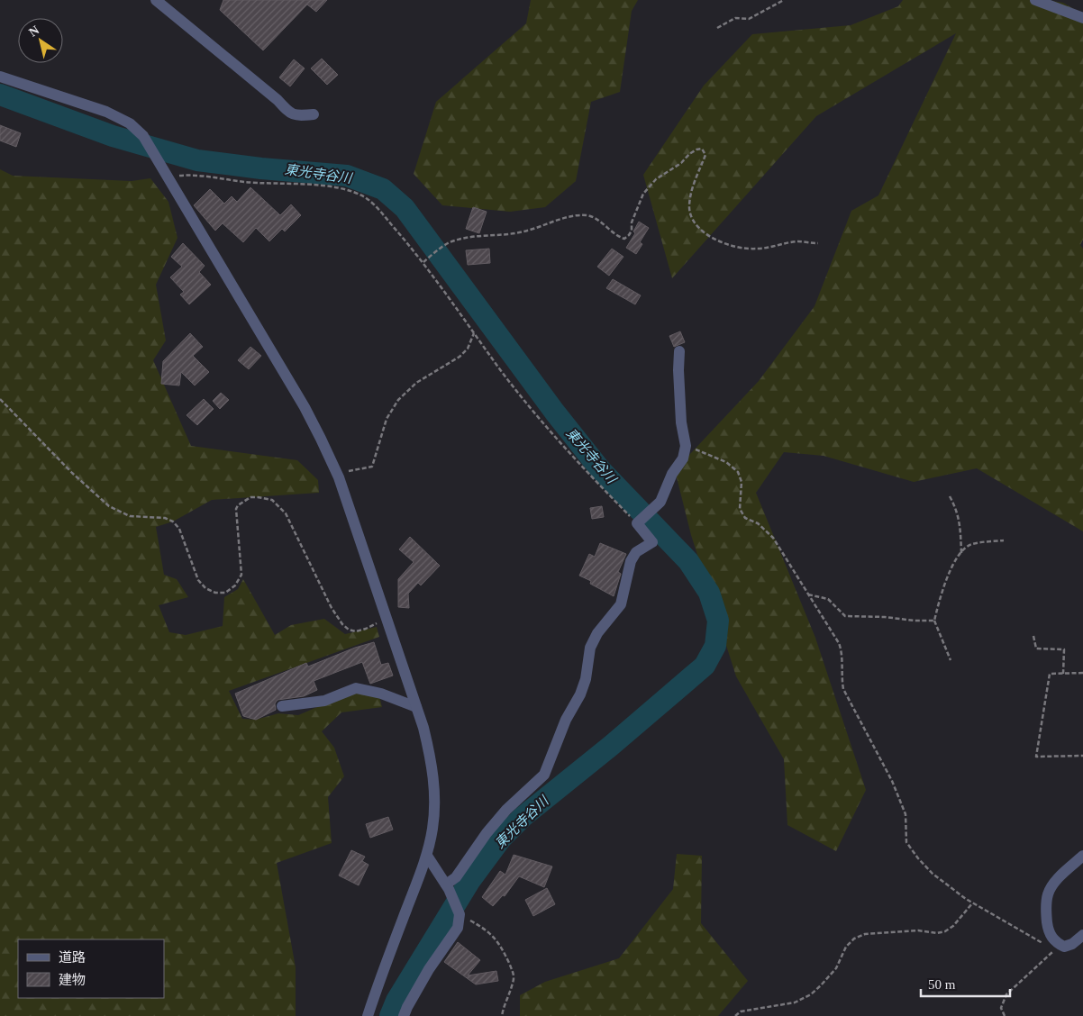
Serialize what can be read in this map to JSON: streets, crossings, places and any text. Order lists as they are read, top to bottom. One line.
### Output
{"water":["東光寺谷川"],"legend":["道路","建物"],"scale_bar":"50 m","north":"top left"}
